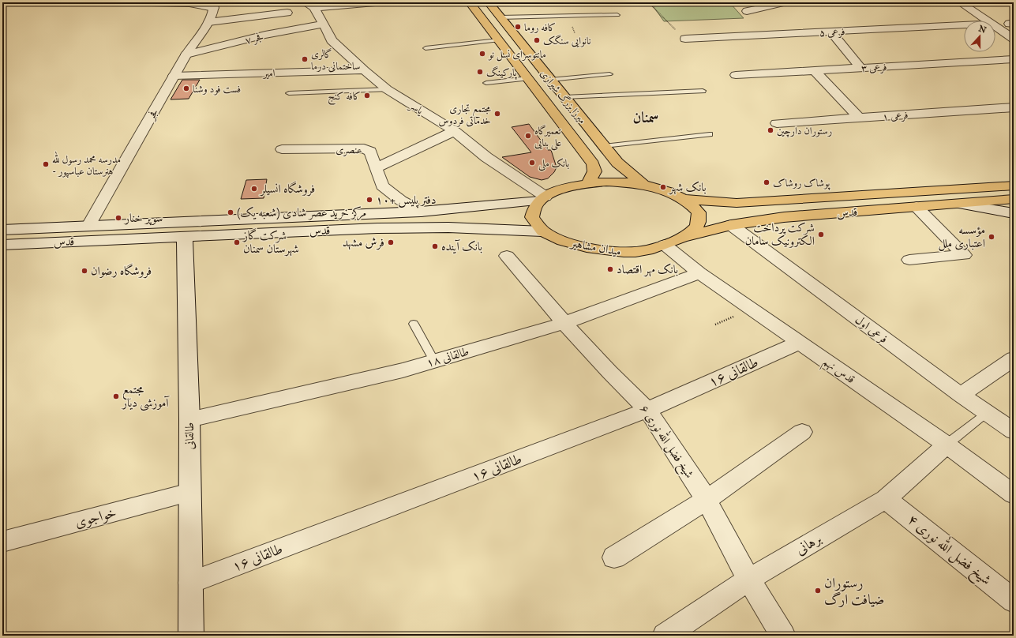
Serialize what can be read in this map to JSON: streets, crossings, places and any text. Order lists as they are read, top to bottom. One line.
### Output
{"streets":{"main road":["میرزا بزرگ شیرازی","قدس","میدان مشاهیر"],"street":["فرعی ۵","فجر ۷","فرعی ۳","امیر","یاسر","فجر","فرعی ۱","عنصری","فرعی اول","طالقانی ۱۸","قدس نهم","طالقانی ۱۶","طالقانی","شیخ فضل الله نوری ۶","خواجوی","برهانی","شیخ فضل الله نوری ۴"]},"crossings":[["فجر ۷","یاسر"],["فجر ۷","فجر"],["امیر","یاسر"],["امیر","فجر"],["میرزا بزرگ شیرازی","میدان مشاهیر"],["یاسر","قدس"],["یاسر","میدان مشاهیر"],["فجر","قدس"],["عنصری","قدس"],["قدس","میدان مشاهیر"],["قدس","فرعی اول"],["قدس","طالقانی"],["میدان مشاهیر","قدس نهم"],["طالقانی ۱۸","قدس نهم"],["طالقانی ۱۸","طالقانی"],["طالقانی ۱۸","شیخ فضل الله نوری ۶"],["قدس نهم","طالقانی ۱۶"],["قدس نهم","برهانی"],["طالقانی ۱۶","طالقانی"],["طالقانی ۱۶","شیخ فضل الله نوری ۶"],["طالقانی","خواجوی"],["شیخ فضل الله نوری ۶","برهانی"],["برهانی","شیخ فضل الله نوری ۴"]],"districts":["سمنان"],"places":["کافه روما","نانوایی سنگک","مانتوسرای نسل نو","گالری ساختمانی درما","پارکینگ","فست فود وشنا","کافه کنج","مجتمع تجاری خدماتی فردوس","رستوران دارچین","تعمیرگاه علی بنایی","بانک ملی","مدرسه محمد رسول لله - هنرستان عباسپور","پوشاک روشاک","بانک شهر","فروشگاه انسیلر","دفتر پلیس +۱۰","(شعبه یک) مرکز خرید عصر شادی","سوپر خنار","شرکت پرداخت الکترونیک سامان","مؤسسه اعتباری ملل","شرکت گاز شهرستان سمنان","فرش مشهد","بانک آینده","بانک مهر اقتصاد","فروشگاه رضوان","مجتمع آموزشی دیار","رستوران ضیافت ارگ"],"north":"top"}
